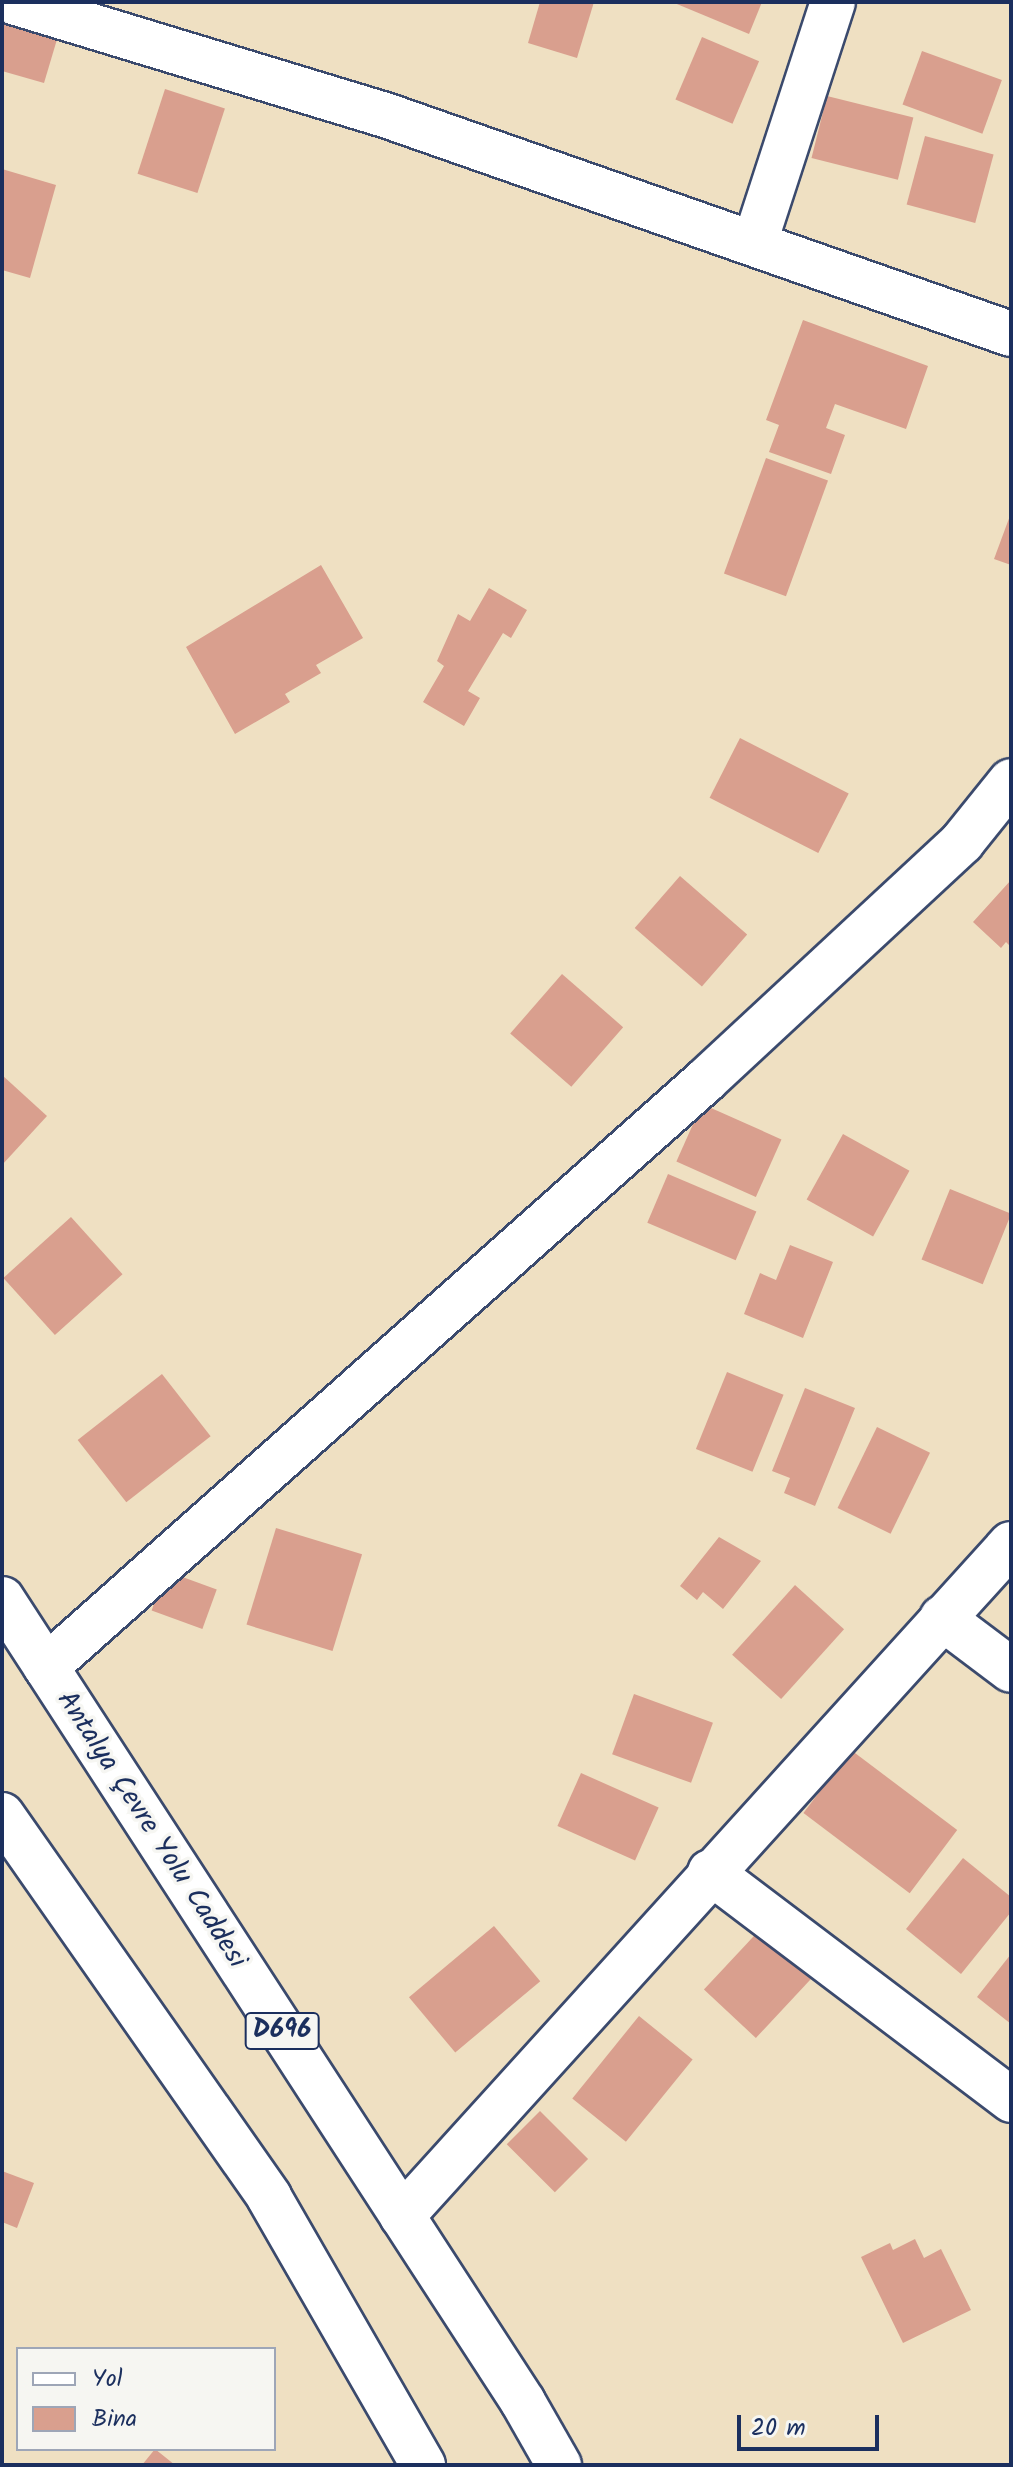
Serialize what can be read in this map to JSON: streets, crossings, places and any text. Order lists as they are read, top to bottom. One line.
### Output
{"streets":{"main road":["Antalya Çevre Yolu Caddesi","D696"]},"legend":["Yol","Bina"],"scale_bar":"20 m"}
